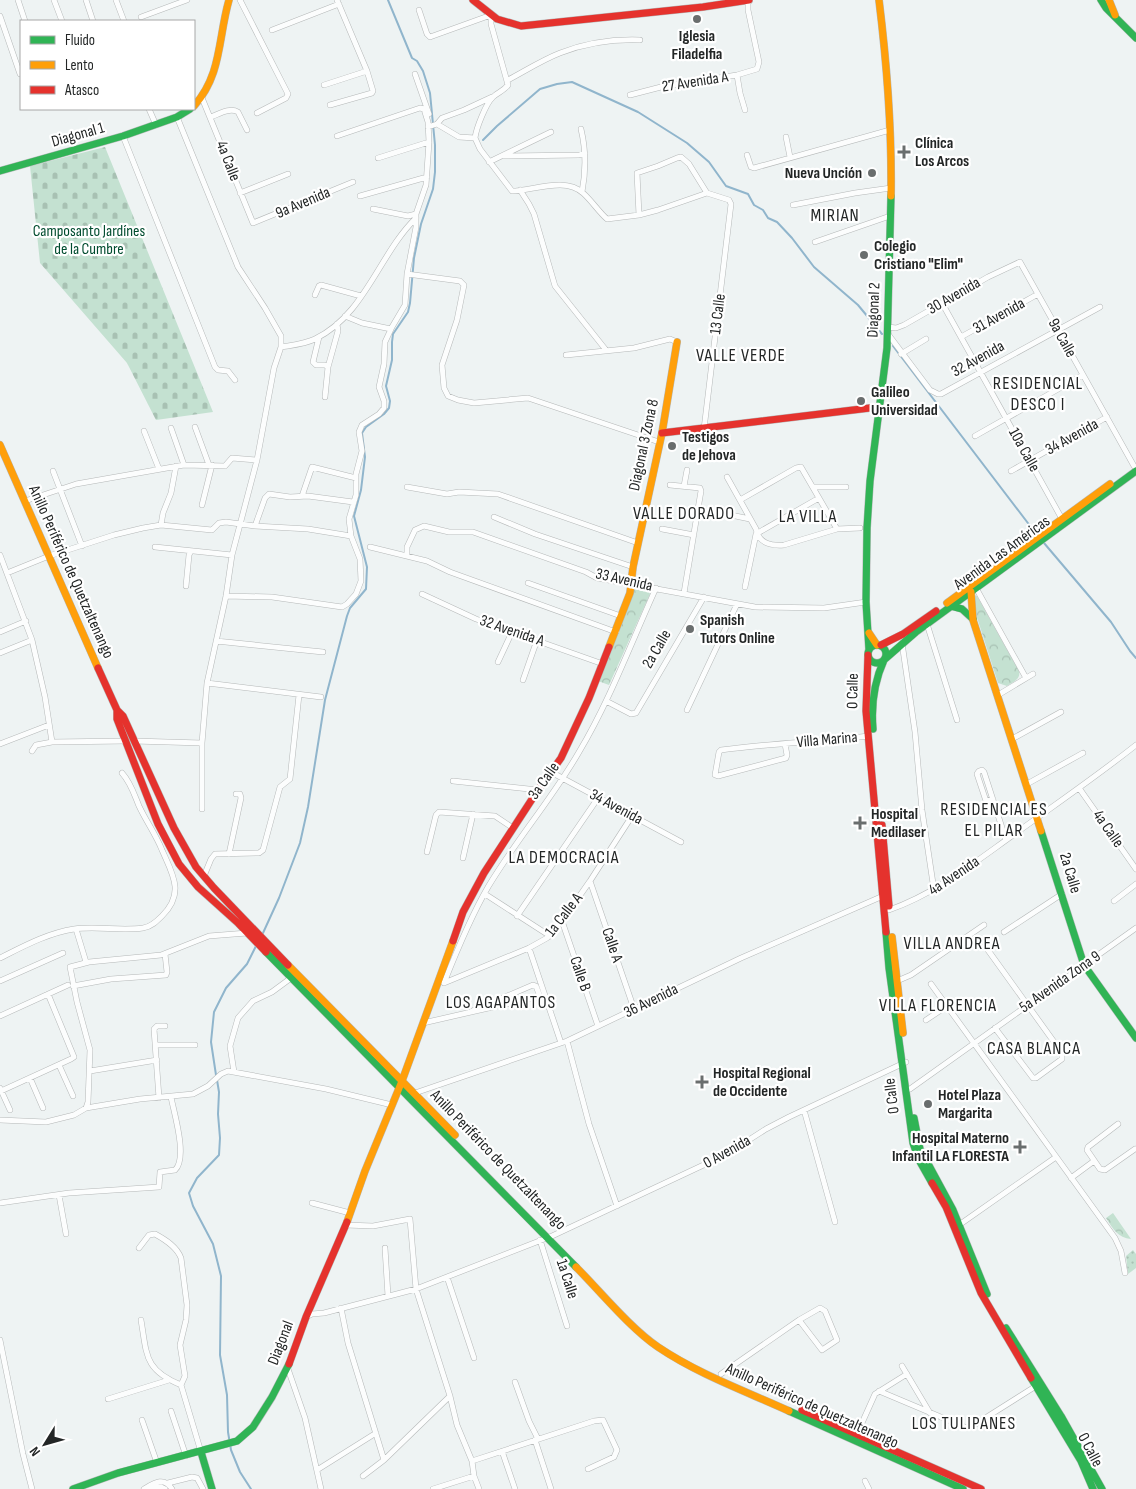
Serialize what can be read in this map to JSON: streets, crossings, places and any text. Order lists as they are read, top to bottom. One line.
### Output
{"streets":{"main road":["Diagonal 1","Diagonal 2","Diagonal 3 Zona 8","Avenida Las Américas","Anillo Periférico de Quetzaltenango","2a Calle","0 Calle","3a Calle","Diagonal"],"street":["27 Avenida A","4a Calle","9a Avenida","30 Avenida","13 Calle","31 Avenida","9a Calle","32 Avenida","34 Avenida","10a Calle","33 Avenida","32 Avenida A","Villa Marina","4a Avenida","1a Calle A","Calle A","Calle B","5a Avenida Zona 9","36 Avenida","0 Avenida","1a Calle"]},"crossings":[["4a Calle","9a Avenida"],["4a Calle","4a Avenida"],["30 Avenida","Diagonal 2"],["30 Avenida","9a Calle"],["30 Avenida","32 Avenida"],["30 Avenida","10a Calle"],["Diagonal 2","32 Avenida"],["Diagonal 2","Avenida Las Américas"],["Diagonal 2","33 Avenida"],["Diagonal 2","0 Calle"],["31 Avenida","9a Calle"],["31 Avenida","10a Calle"],["9a Calle","32 Avenida"],["9a Calle","34 Avenida"],["9a Calle","Avenida Las Américas"],["32 Avenida","10a Calle"],["34 Avenida","10a Calle"],["34 Avenida","3a Calle"],["34 Avenida","1a Calle A"],["Diagonal 3 Zona 8","33 Avenida"],["Diagonal 3 Zona 8","3a Calle"],["10a Calle","Avenida Las Américas"],["Avenida Las Américas","2a Calle"],["Avenida Las Américas","0 Calle"],["Anillo Periférico de Quetzaltenango","3a Calle"],["Anillo Periférico de Quetzaltenango","36 Avenida"],["Anillo Periférico de Quetzaltenango","0 Avenida"],["Anillo Periférico de Quetzaltenango","1a Calle"],["Anillo Periférico de Quetzaltenango","Diagonal"],["33 Avenida","2a Calle"],["33 Avenida","3a Calle"],["32 Avenida A","3a Calle"],["2a Calle","3a Calle"],["2a Calle","4a Avenida"],["2a Calle","5a Avenida Zona 9"],["0 Calle","Villa Marina"],["0 Calle","4a Avenida"],["0 Calle","5a Avenida Zona 9"],["0 Calle","36 Avenida"],["0 Calle","0 Avenida"],["3a Calle","1a Calle A"],["3a Calle","Diagonal"],["1a Calle A","Calle A"],["1a Calle A","Calle B"],["Calle A","36 Avenida"],["Calle B","36 Avenida"],["0 Avenida","1a Calle"],["0 Avenida","Diagonal"]],"districts":["MIRIAN","VALLE VERDE","RESIDENCIAL DESCO I","VALLE DORADO","LA VILLA","RESIDENCIALES EL PILAR","LA DEMOCRACIA","VILLA ANDREA","LOS AGAPANTOS","VILLA FLORENCIA","CASA BLANCA","LOS TULIPANES"],"parks":["Camposanto Jardínes de la Cumbre"],"places":{"other":["Iglesia Filadelfia","Nueva Unción","Colegio Cristiano \"Elim\"","Galileo Universidad","Testigos de Jehova","Spanish Tutors Online","Hotel Plaza Margarita"],"health":["Clínica Los Arcos","Hospital Medilaser","Hospital Regional de Occidente","Hospital Materno Infantil LA FLORESTA"]},"legend":["Fluido","Lento","Atasco"],"north":"bottom left"}
